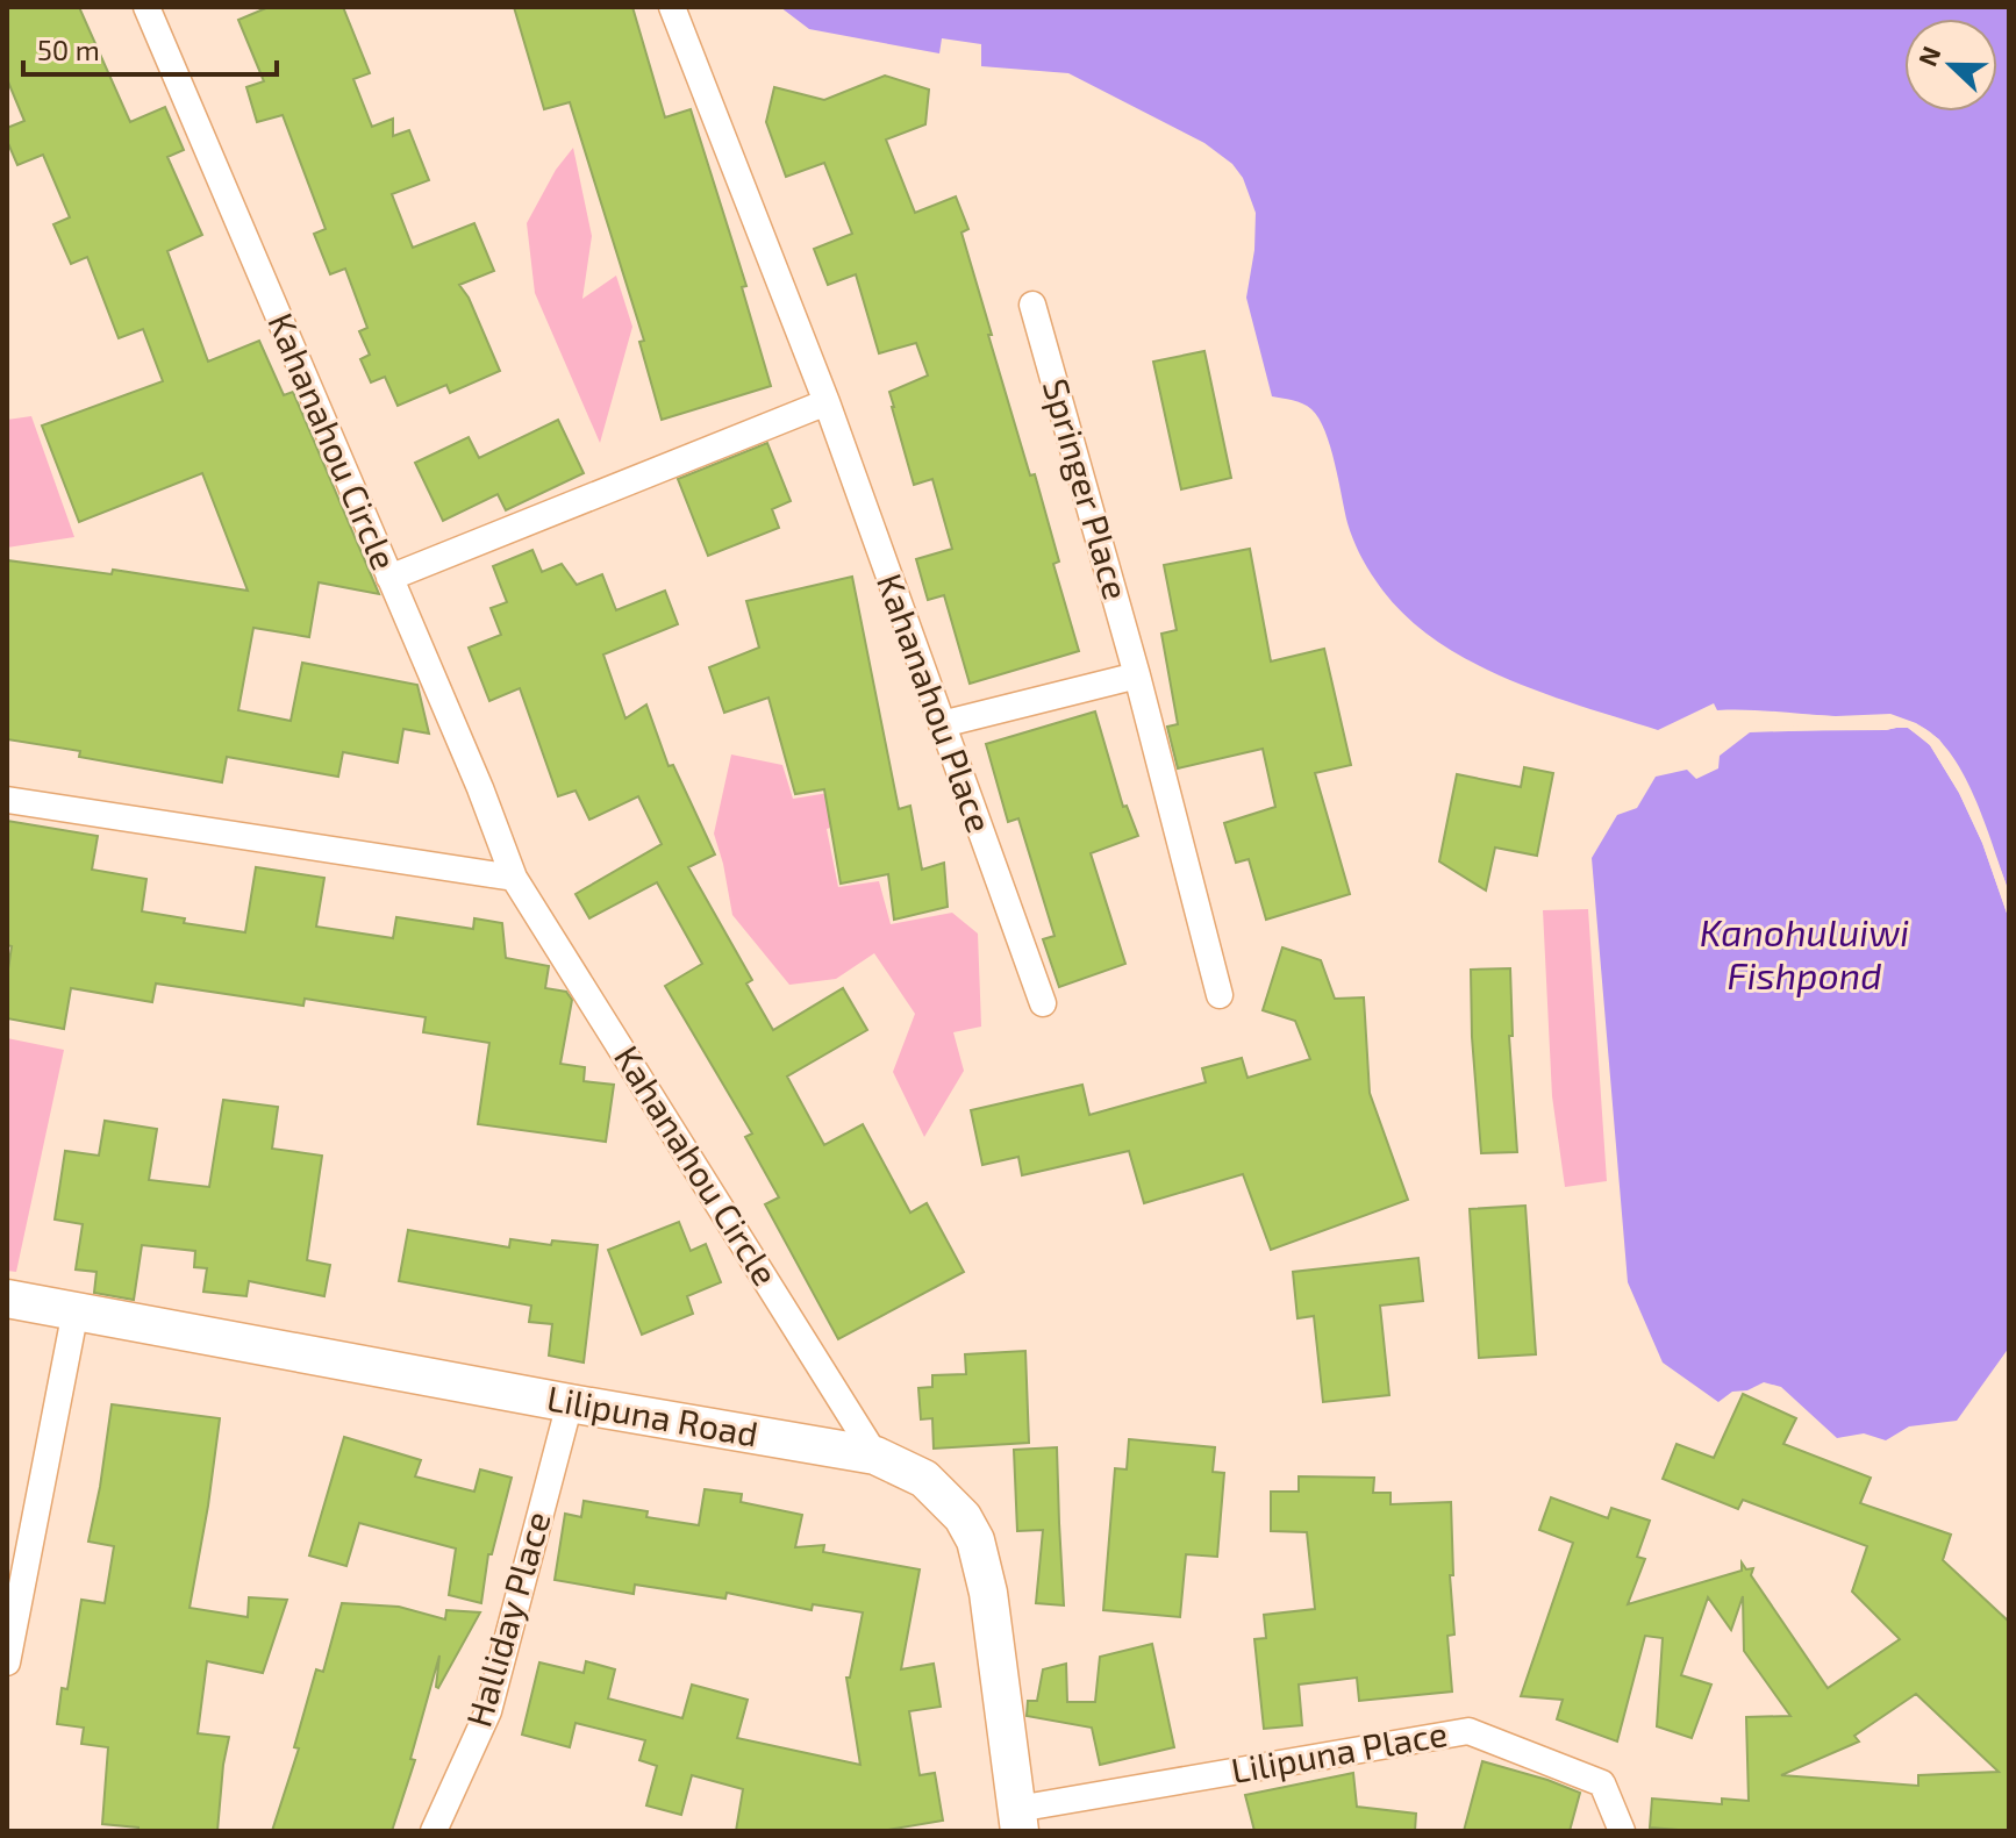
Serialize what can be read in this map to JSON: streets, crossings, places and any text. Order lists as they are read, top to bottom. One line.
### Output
{"streets":{"street":["Kahanahou Circle","Springer Place","Kahanahou Place","Lilipuna Road","Halliday Place","Lilipuna Place"]},"crossings":[["Kahanahou Circle","Lilipuna Road"],["Lilipuna Road","Halliday Place"],["Lilipuna Road","Lilipuna Place"]],"water":["Kanohuluiwi Fishpond"],"scale_bar":"50 m","north":"left"}
